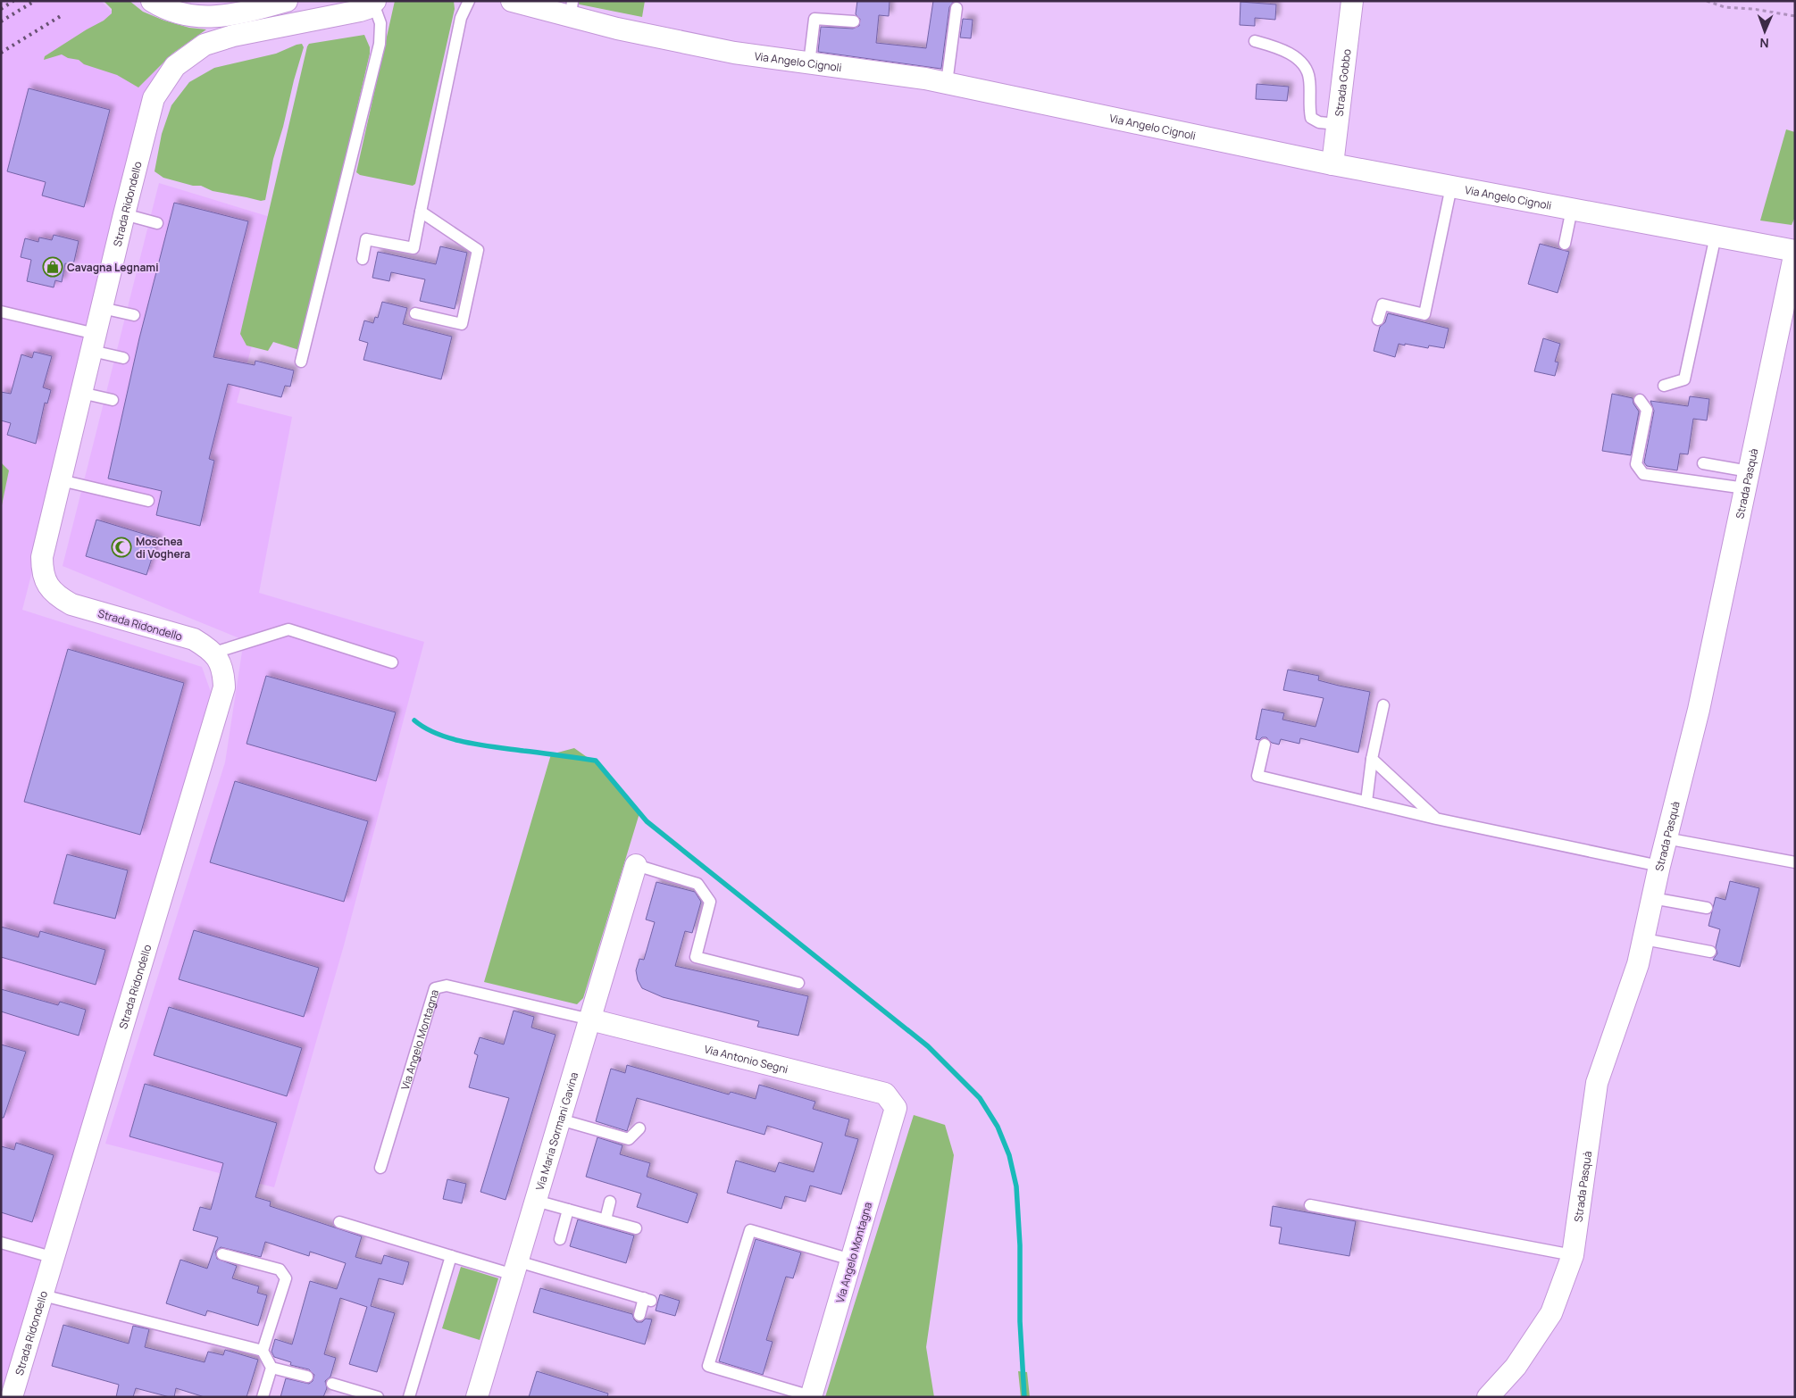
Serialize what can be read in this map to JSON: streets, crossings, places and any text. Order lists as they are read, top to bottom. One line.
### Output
{"streets":{"street":["Via Angelo Cignoli","Strada Gobbo","Strada Ridondello","Strada Pasquà","Via Angelo Montagna","Via Antonio Segni","Via Maria Sormani Gavina"]},"crossings":[["Via Angelo Cignoli","Strada Gobbo"],["Via Angelo Cignoli","Strada Pasquà"],["Via Angelo Montagna","Via Antonio Segni"],["Via Angelo Montagna","Via Maria Sormani Gavina"],["Via Antonio Segni","Via Maria Sormani Gavina"]],"places":{"shop":["Cavagna Legnami"],"mosque":["Moschea di Voghera"]},"north":"bottom"}
